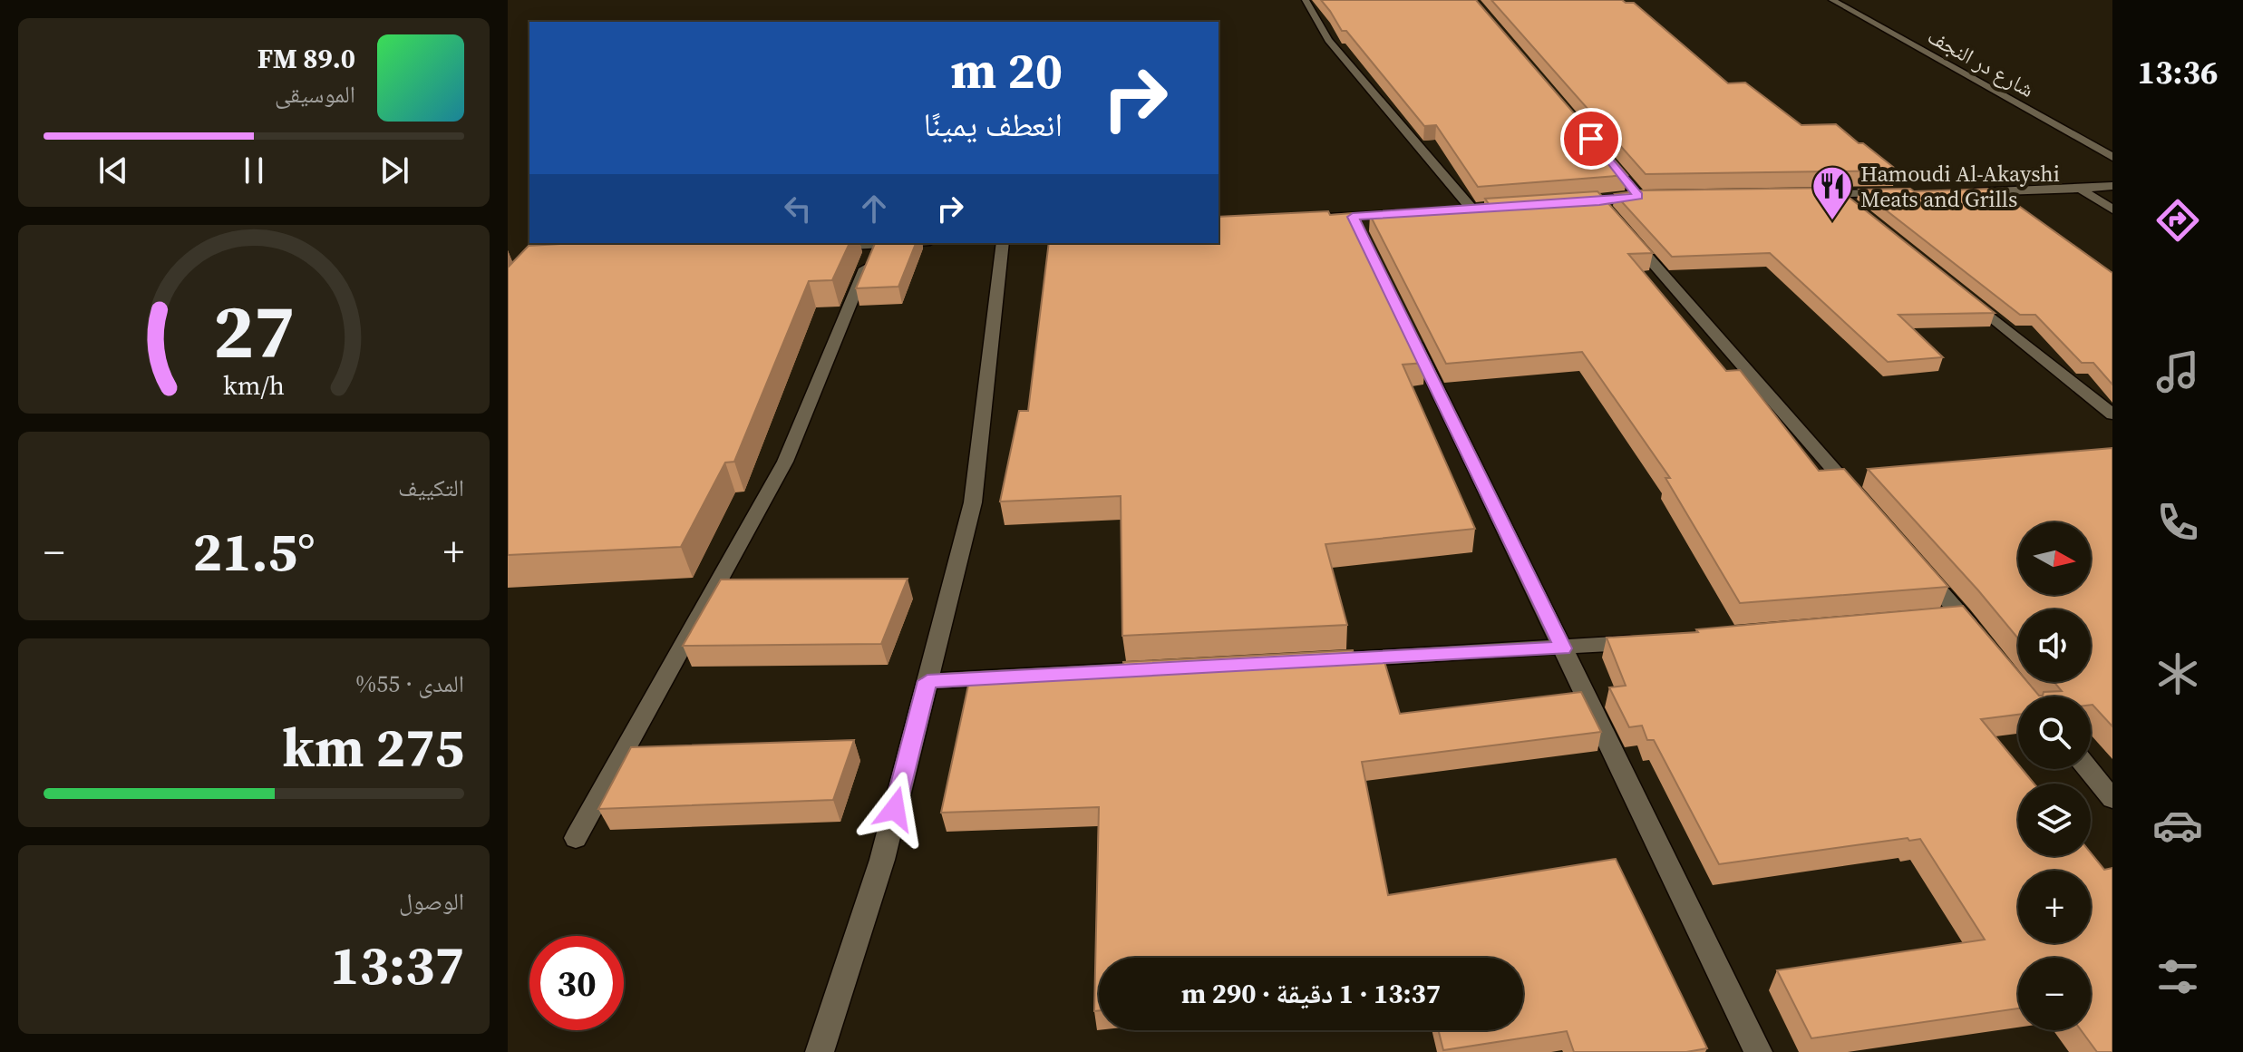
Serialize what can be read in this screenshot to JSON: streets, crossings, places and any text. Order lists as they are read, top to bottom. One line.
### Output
{"streets":{"street":["شارع در النجف"]},"places":{"restaurant":["Hamoudi Al-Akayshi Meats and Grills"]},"north":"right","page":{"tabs":"13:36","turn":["20 m","انعطف يمينًا"],"song":["89.0 FM","الموسيقى"],"tile":["التكييف",["المدى · 55%","275 km"],["الوصول","13:37"]],"heat":["−","21.5°","+"],"map_buttons":["+","−"],"limit":"30","trip":"13:37 · 1 دقيقة · 290 m","gauge":["27","km/h"]}}
